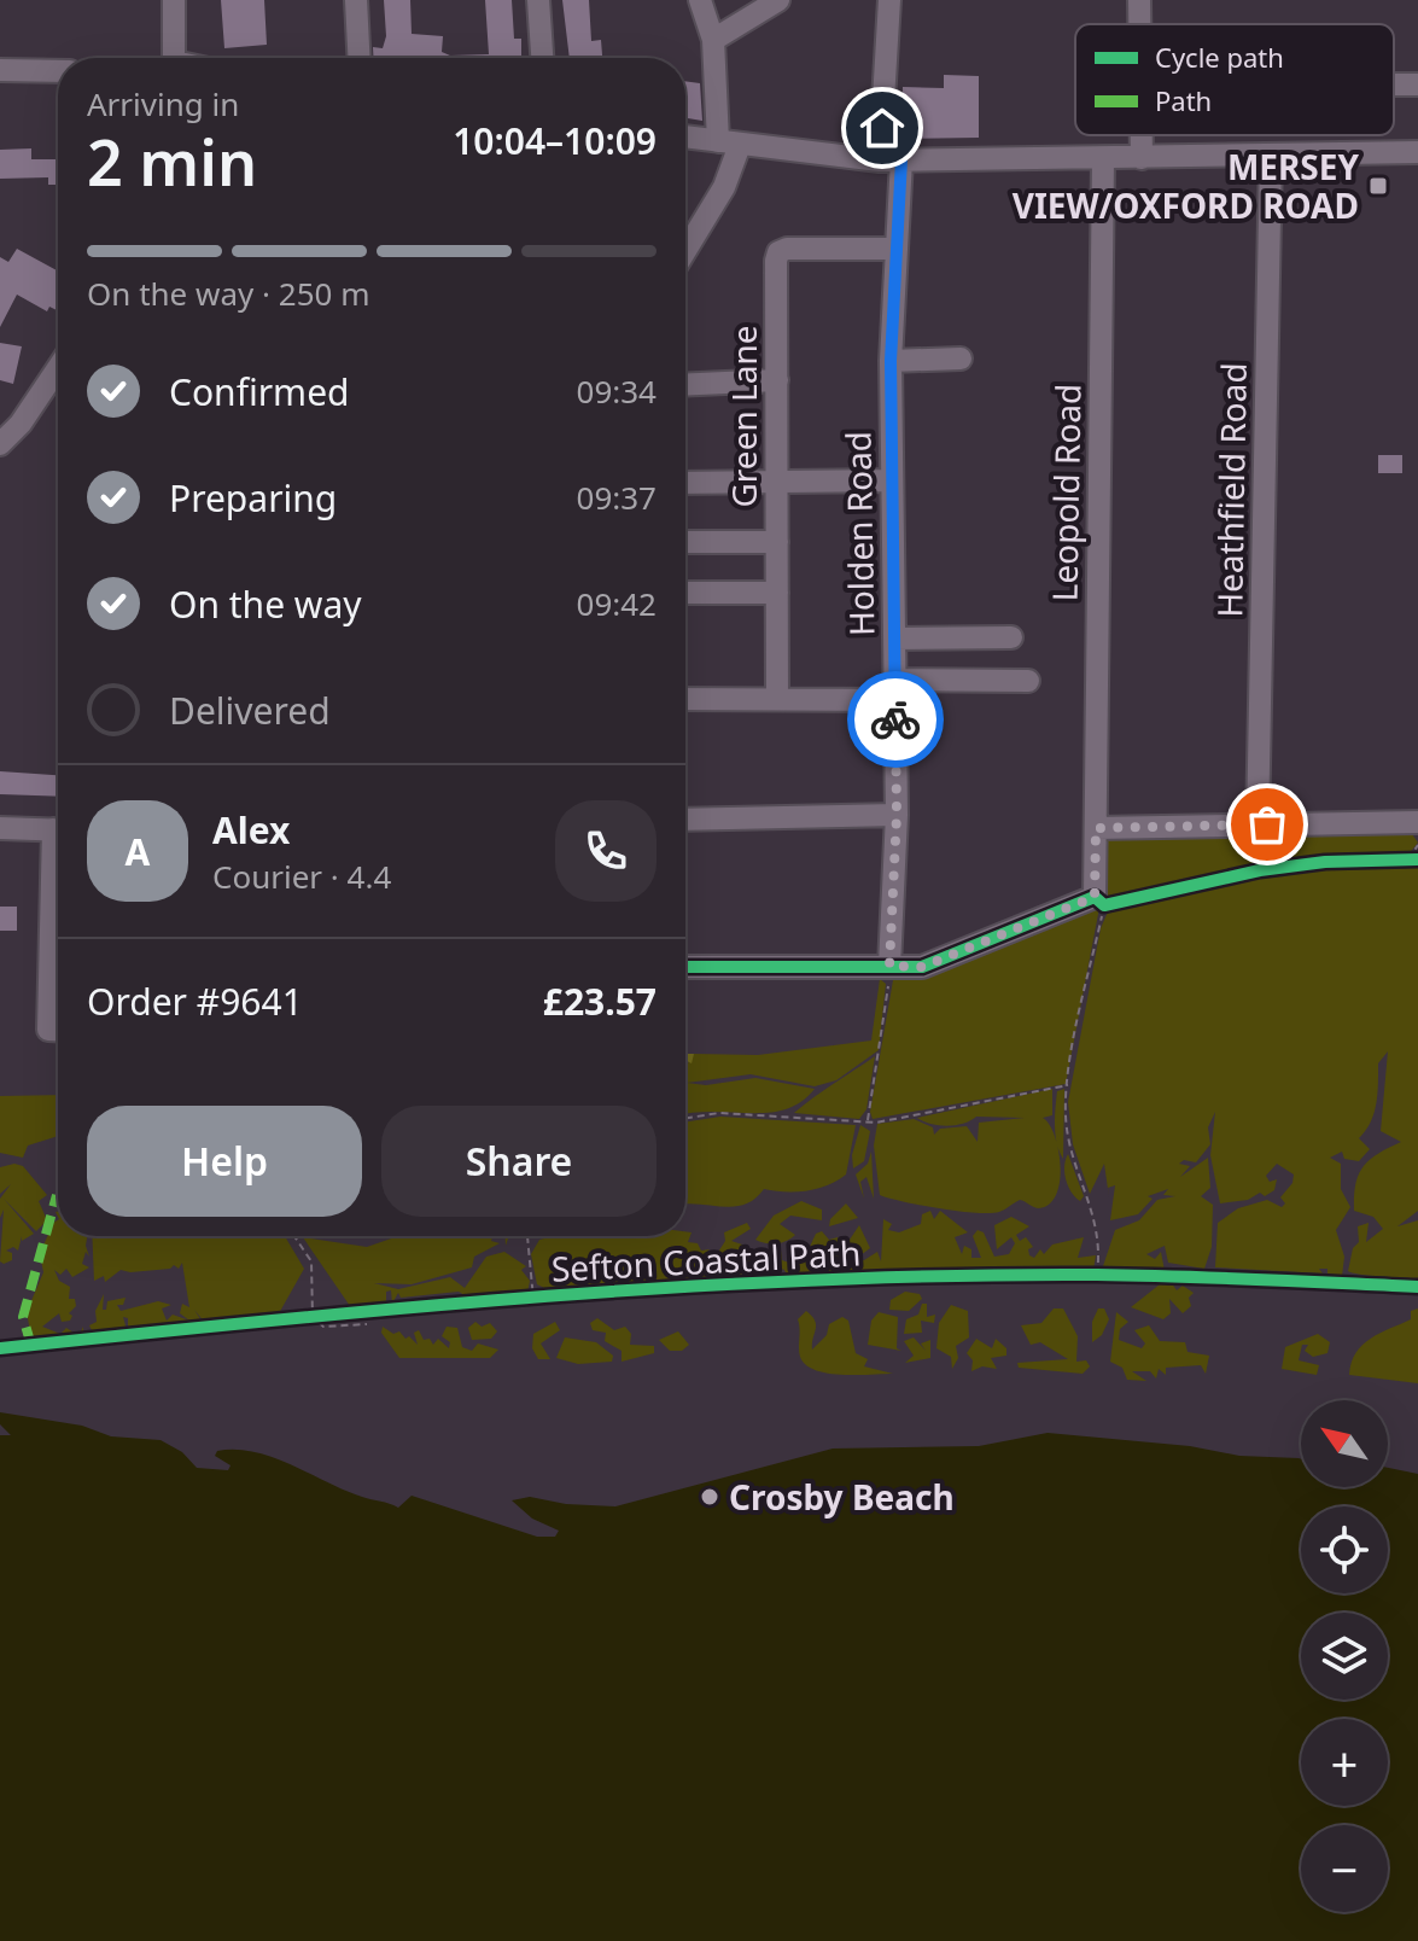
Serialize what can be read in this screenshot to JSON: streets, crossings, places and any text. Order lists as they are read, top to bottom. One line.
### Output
{"streets":{"street":["Green Lane","Heathfield Road","Leopold Road","Holden Road"],"cycle path":["Sefton Coastal Path"]},"crossings":[["Green Lane","Holden Road"],["Leopold Road","Holden Road"]],"places":{"transit":["MERSEY VIEW/OXFORD ROAD"],"other":["Crosby Beach"]},"legend":["Cycle path","Path"],"north":"top left","page":{"heading":["2 min","Arriving in","10:04–10:09"],"panel":["Alex","Courier · 4.4","Order #9641","£23.57"],"bar":"On the way · 250 m","list":[["Confirmed","09:34"],["Preparing","09:37"],["On the way","09:42"],"Delivered"],"round":"A","buttons":["Help","Share"],"map_buttons":["+","−"]}}
